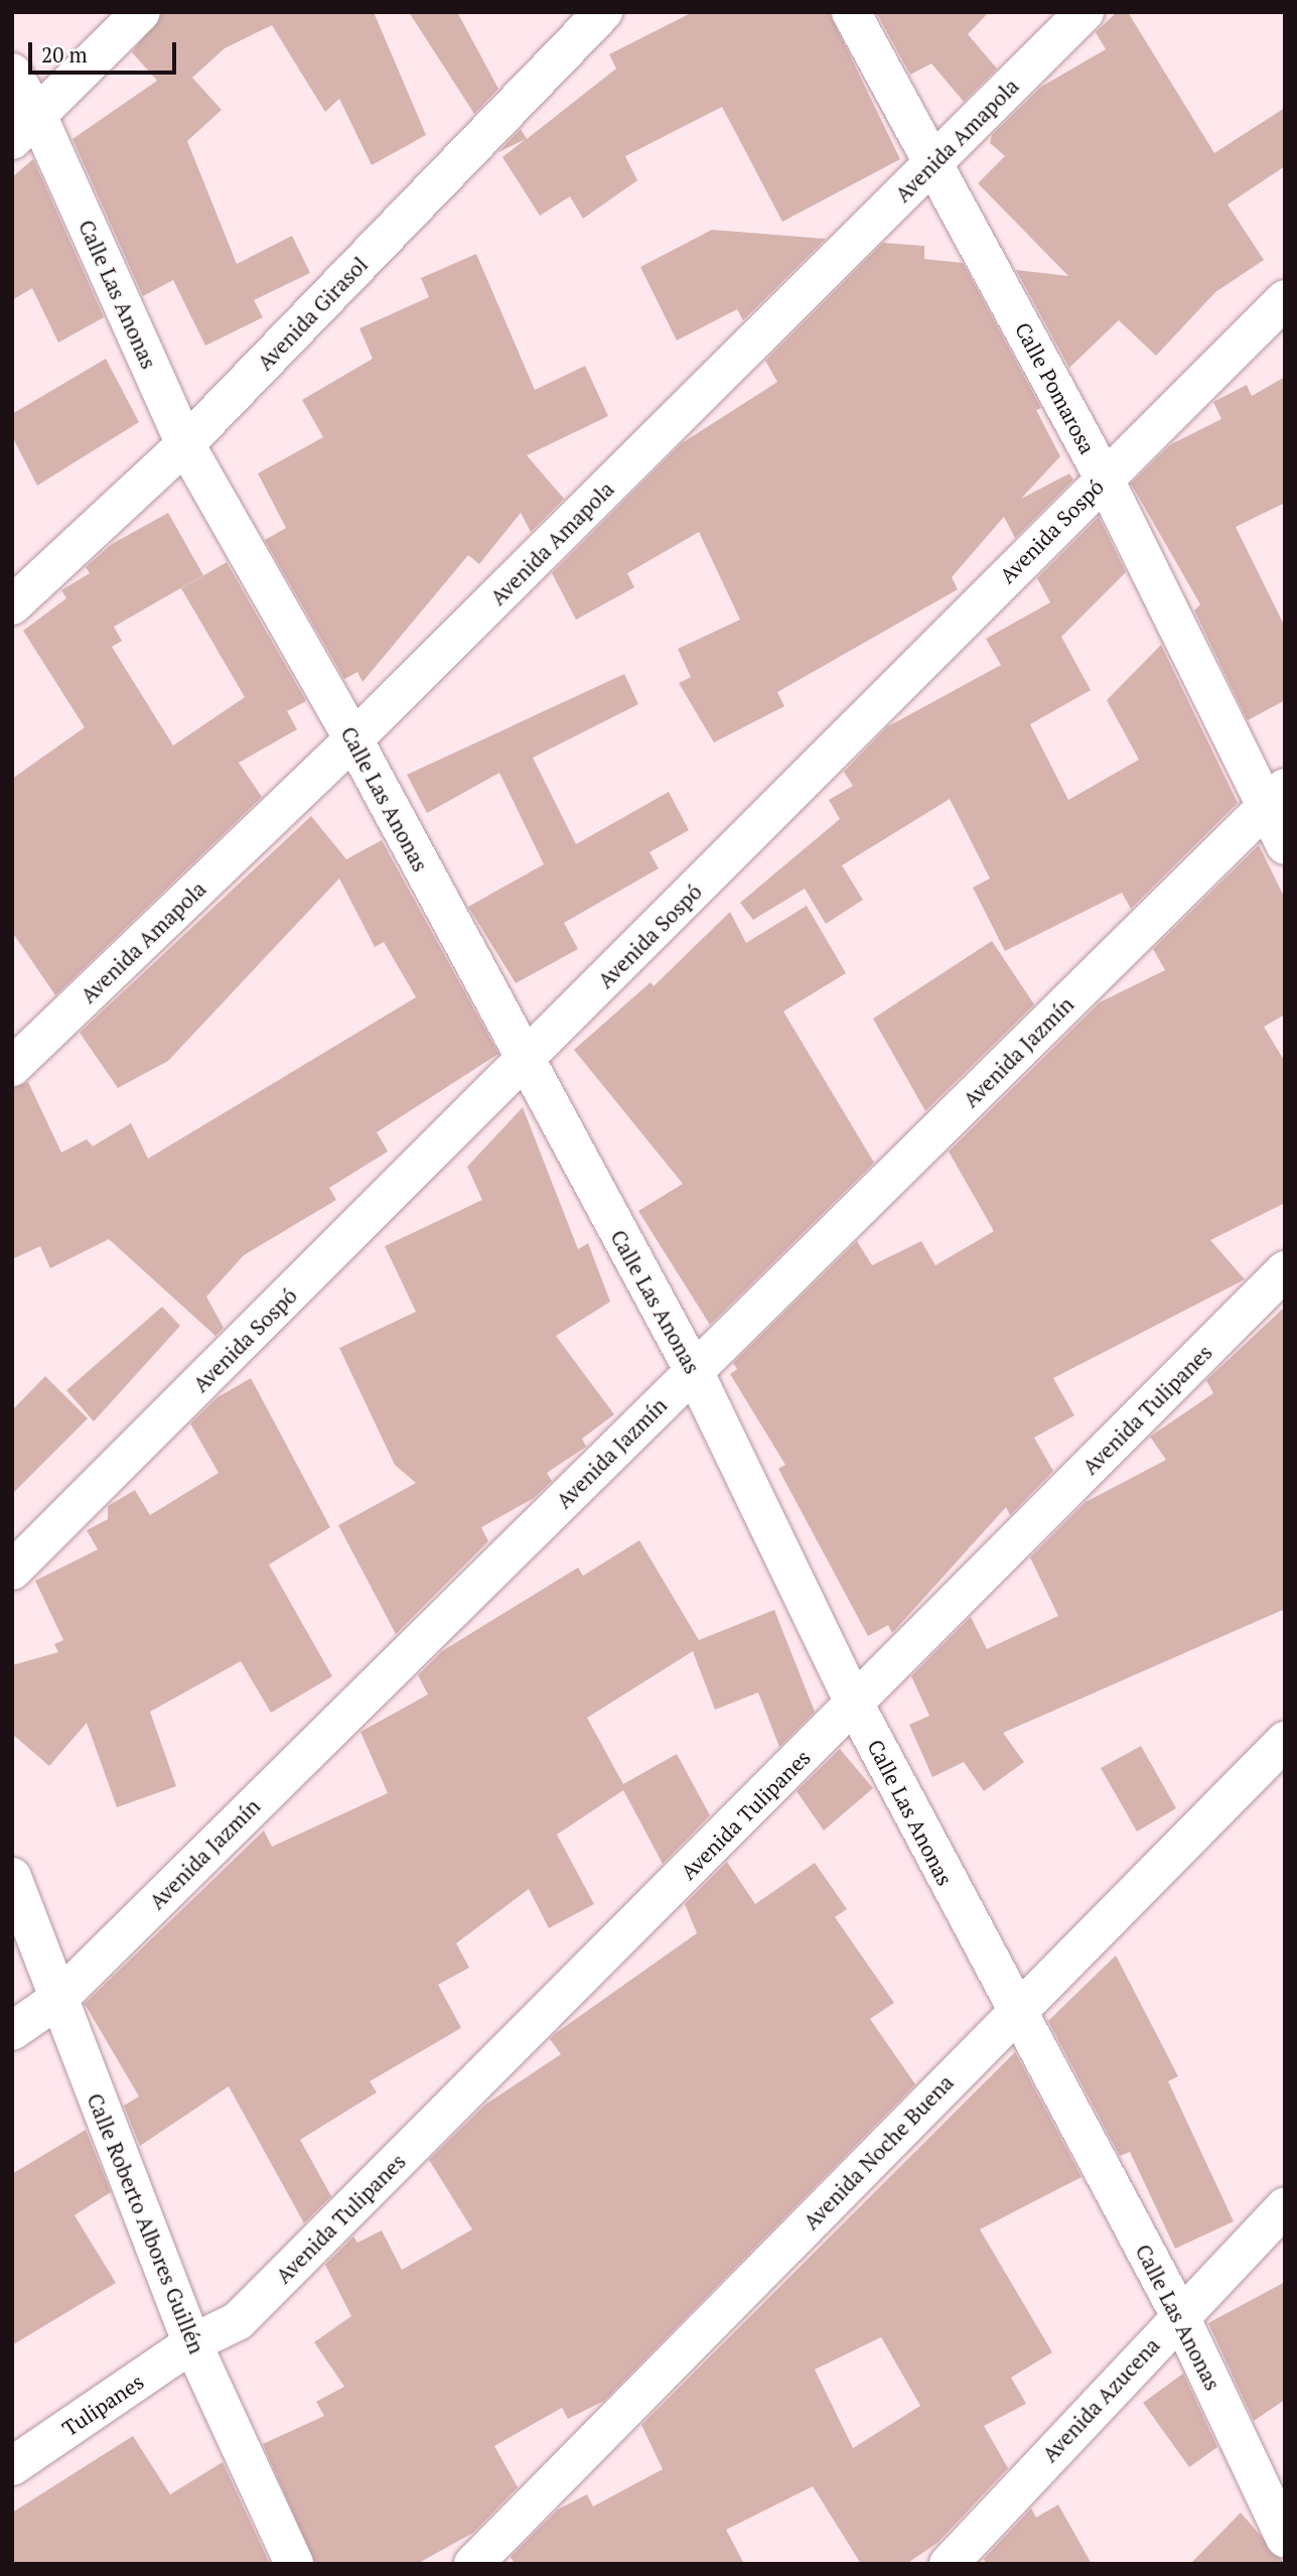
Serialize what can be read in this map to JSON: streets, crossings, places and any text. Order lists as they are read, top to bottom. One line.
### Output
{"streets":{"street":["Avenida Amapola","Calle Las Anonas","Avenida Girasol","Calle Pomarosa","Avenida Sospó","Avenida Jazmín","Avenida Tulipanes","Avenida Noche Buena","Calle Roberto Albores Guillén","Avenida Azucena","Tulipanes"]},"crossings":[["Avenida Amapola","Calle Las Anonas"],["Avenida Amapola","Calle Pomarosa"],["Calle Las Anonas","Avenida Girasol"],["Calle Las Anonas","Avenida Sospó"],["Calle Las Anonas","Avenida Jazmín"],["Calle Las Anonas","Avenida Tulipanes"],["Calle Las Anonas","Avenida Noche Buena"],["Calle Las Anonas","Avenida Azucena"],["Calle Pomarosa","Avenida Sospó"],["Calle Pomarosa","Avenida Jazmín"],["Avenida Jazmín","Calle Roberto Albores Guillén"],["Avenida Tulipanes","Calle Roberto Albores Guillén"],["Avenida Tulipanes","Tulipanes"],["Calle Roberto Albores Guillén","Tulipanes"]],"scale_bar":"20 m"}
